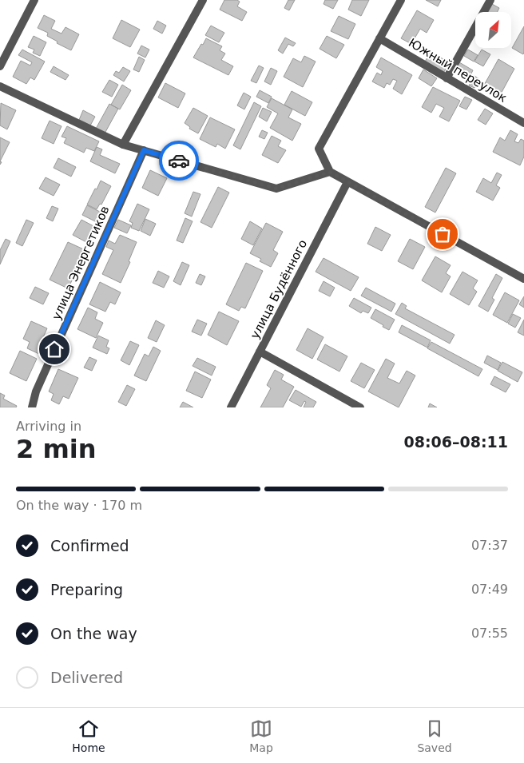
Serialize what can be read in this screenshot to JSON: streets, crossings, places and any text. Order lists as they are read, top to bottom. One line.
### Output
{"streets":{"street":["Южный переулок","улица Энергетиков","улица Будённого"]},"north":"top right","page":{"heading":["2 min","Arriving in","08:06–08:11"],"bar":"On the way · 170 m","list":[["Confirmed","07:37"],["Preparing","07:49"],["On the way","07:55"],"Delivered"],"tabs":["Home","Map","Saved"]}}
